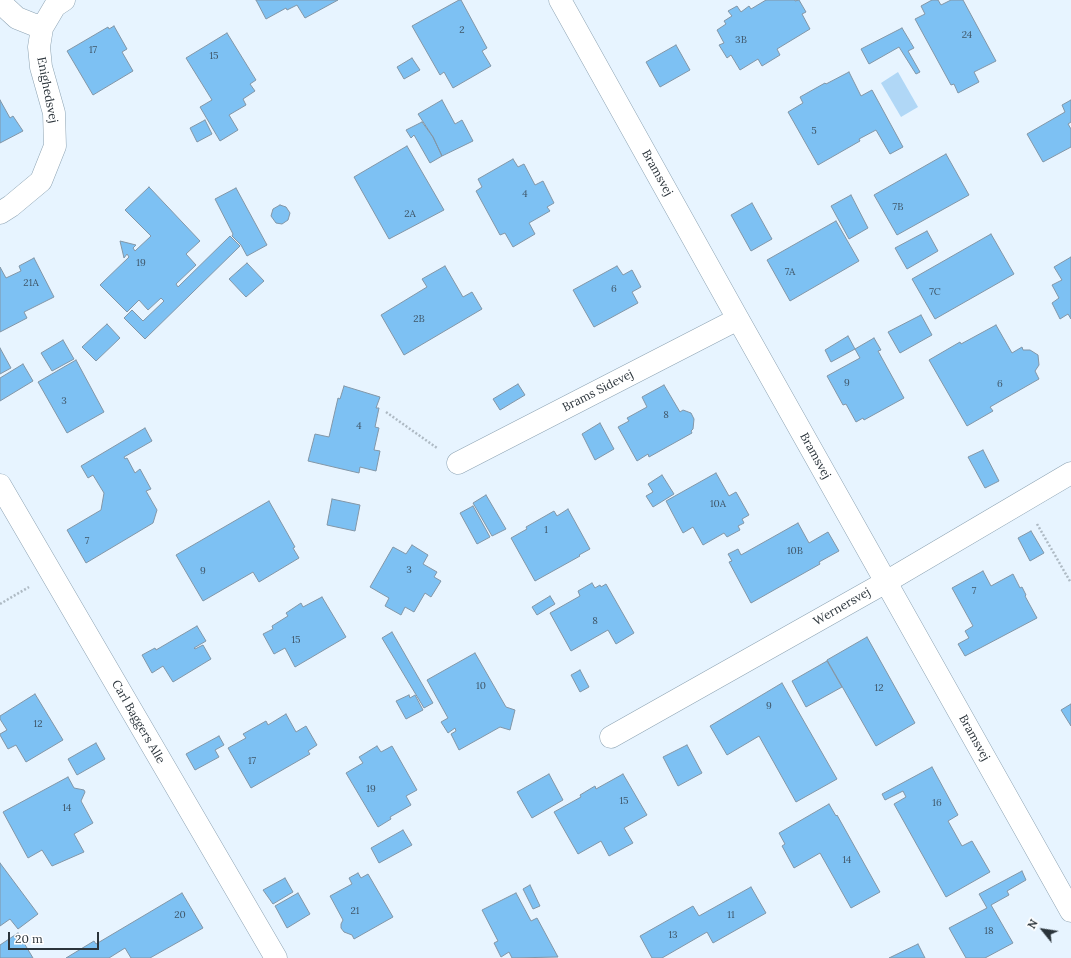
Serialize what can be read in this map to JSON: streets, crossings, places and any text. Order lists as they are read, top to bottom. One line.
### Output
{"streets":{"street":["Enighedsvej","Bramsvej","Brams Sidevej","Wernersvej","Carl Baggers Alle"]},"crossings":[["Bramsvej","Brams Sidevej"],["Bramsvej","Wernersvej"]],"house_numbers":["2","24","3B","17","15","5","4","7B","2A","19","7A","21A","6","7C","2B","9","6","3","8","4","10A","1","7","10B","3","9","7","8","15","10","12","9","12","17","19","15","16","14","14","21","20","11","18","13"],"scale_bar":"20 m","north":"top left"}
